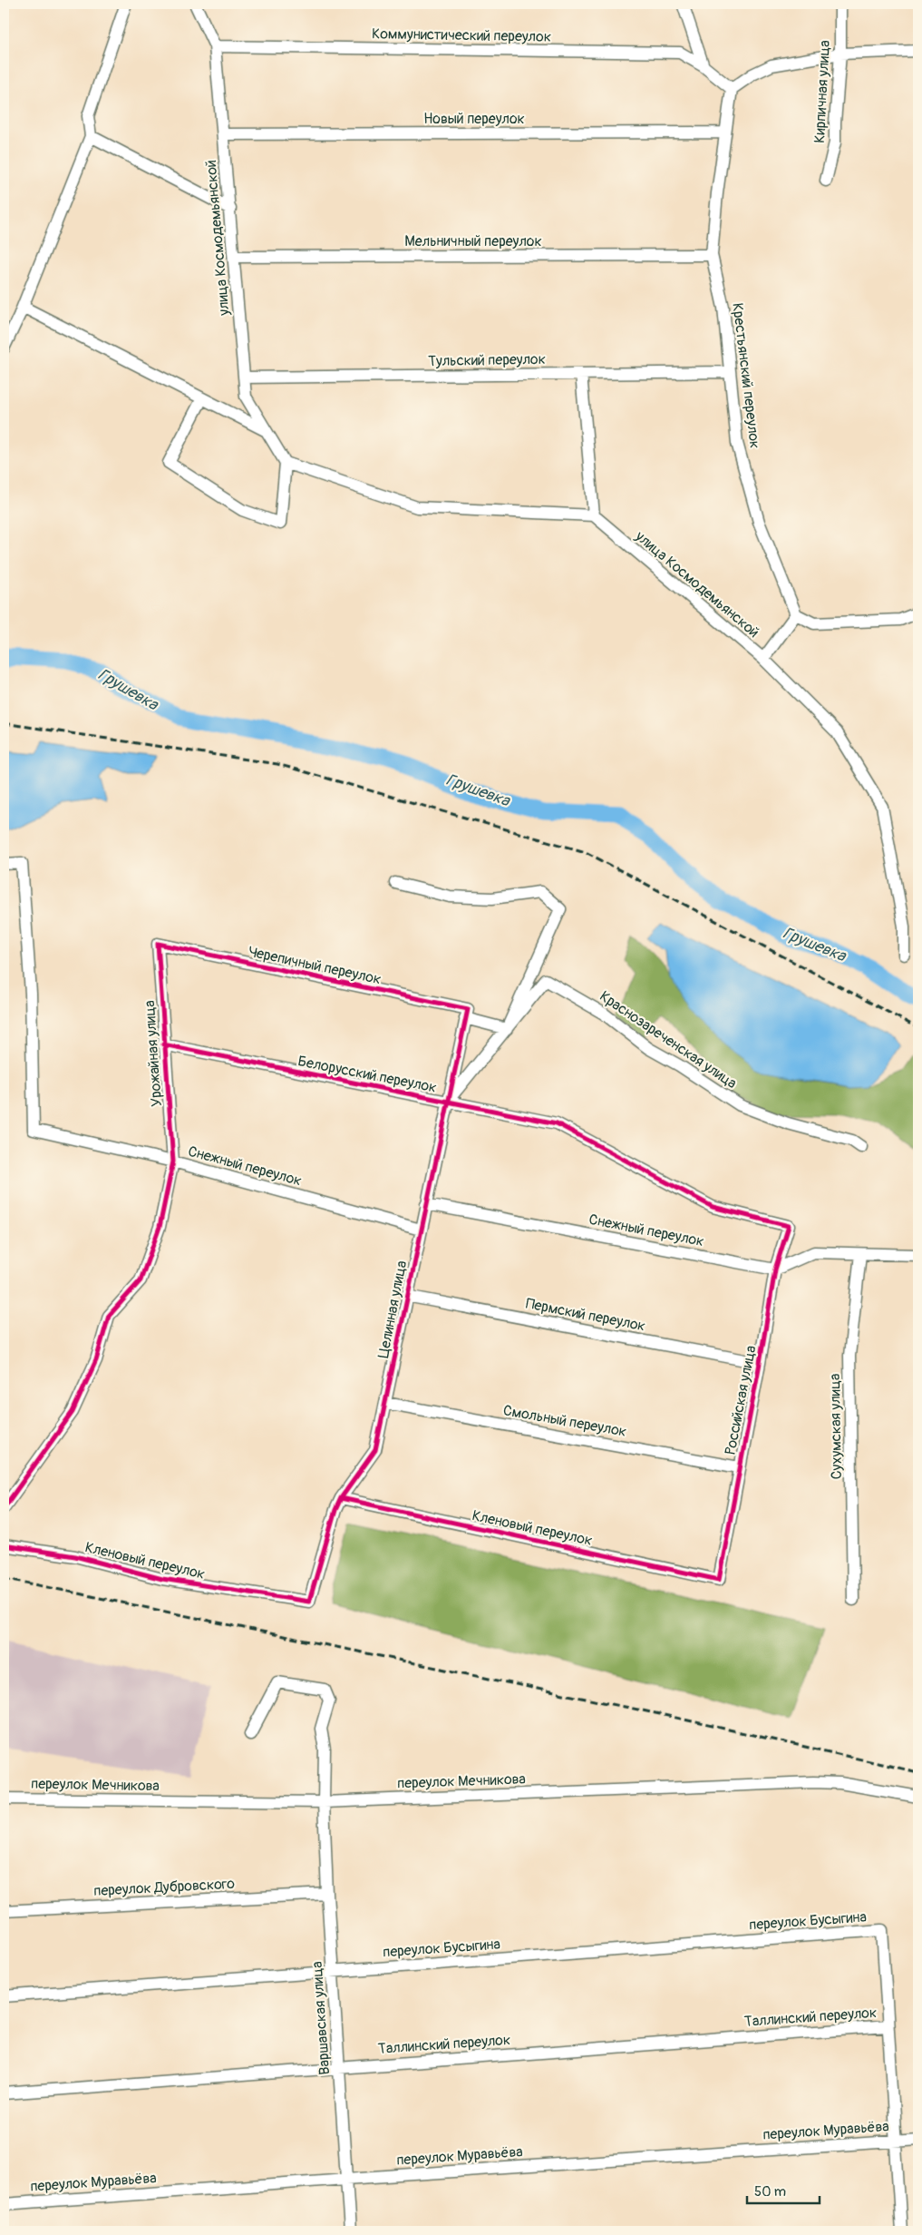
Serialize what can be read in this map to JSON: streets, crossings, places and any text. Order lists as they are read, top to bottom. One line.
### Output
{"streets":{"street":["Коммунистический переулок","Кирпичная улица","Новый переулок","улица Космодемьянской","Мельничный переулок","Тульский переулок","Крестьянский переулок","Черепичный переулок","Краснозареченская улица","Урожайная улица","Белорусский переулок","Снежный переулок","Целинная улица","Пермский переулок","Российская улица","Смольный переулок","Сухумская улица","Кленовый переулок","переулок Мечникова","переулок Дубровского","переулок Бусыгина","Таллинский переулок","Варшавская улица","переулок Муравьёва"]},"crossings":[["Коммунистический переулок","улица Космодемьянской"],["Коммунистический переулок","Крестьянский переулок"],["Новый переулок","улица Космодемьянской"],["Новый переулок","Крестьянский переулок"],["улица Космодемьянской","Мельничный переулок"],["улица Космодемьянской","Тульский переулок"],["Мельничный переулок","Крестьянский переулок"],["Тульский переулок","Крестьянский переулок"],["Черепичный переулок","Урожайная улица"],["Черепичный переулок","Целинная улица"],["Краснозареченская улица","Белорусский переулок"],["Краснозареченская улица","Целинная улица"],["Урожайная улица","Белорусский переулок"],["Урожайная улица","Снежный переулок"],["Белорусский переулок","Целинная улица"],["Белорусский переулок","Российская улица"],["Снежный переулок","Целинная улица"],["Снежный переулок","Российская улица"],["Целинная улица","Пермский переулок"],["Целинная улица","Смольный переулок"],["Целинная улица","Кленовый переулок"],["Пермский переулок","Российская улица"],["Российская улица","Смольный переулок"],["Российская улица","Кленовый переулок"],["переулок Мечникова","Варшавская улица"],["переулок Дубровского","Варшавская улица"],["переулок Бусыгина","Таллинский переулок"],["переулок Бусыгина","Варшавская улица"],["Таллинский переулок","Варшавская улица"],["Варшавская улица","переулок Муравьёва"]],"water":["Грушевка"],"scale_bar":"50 m"}
